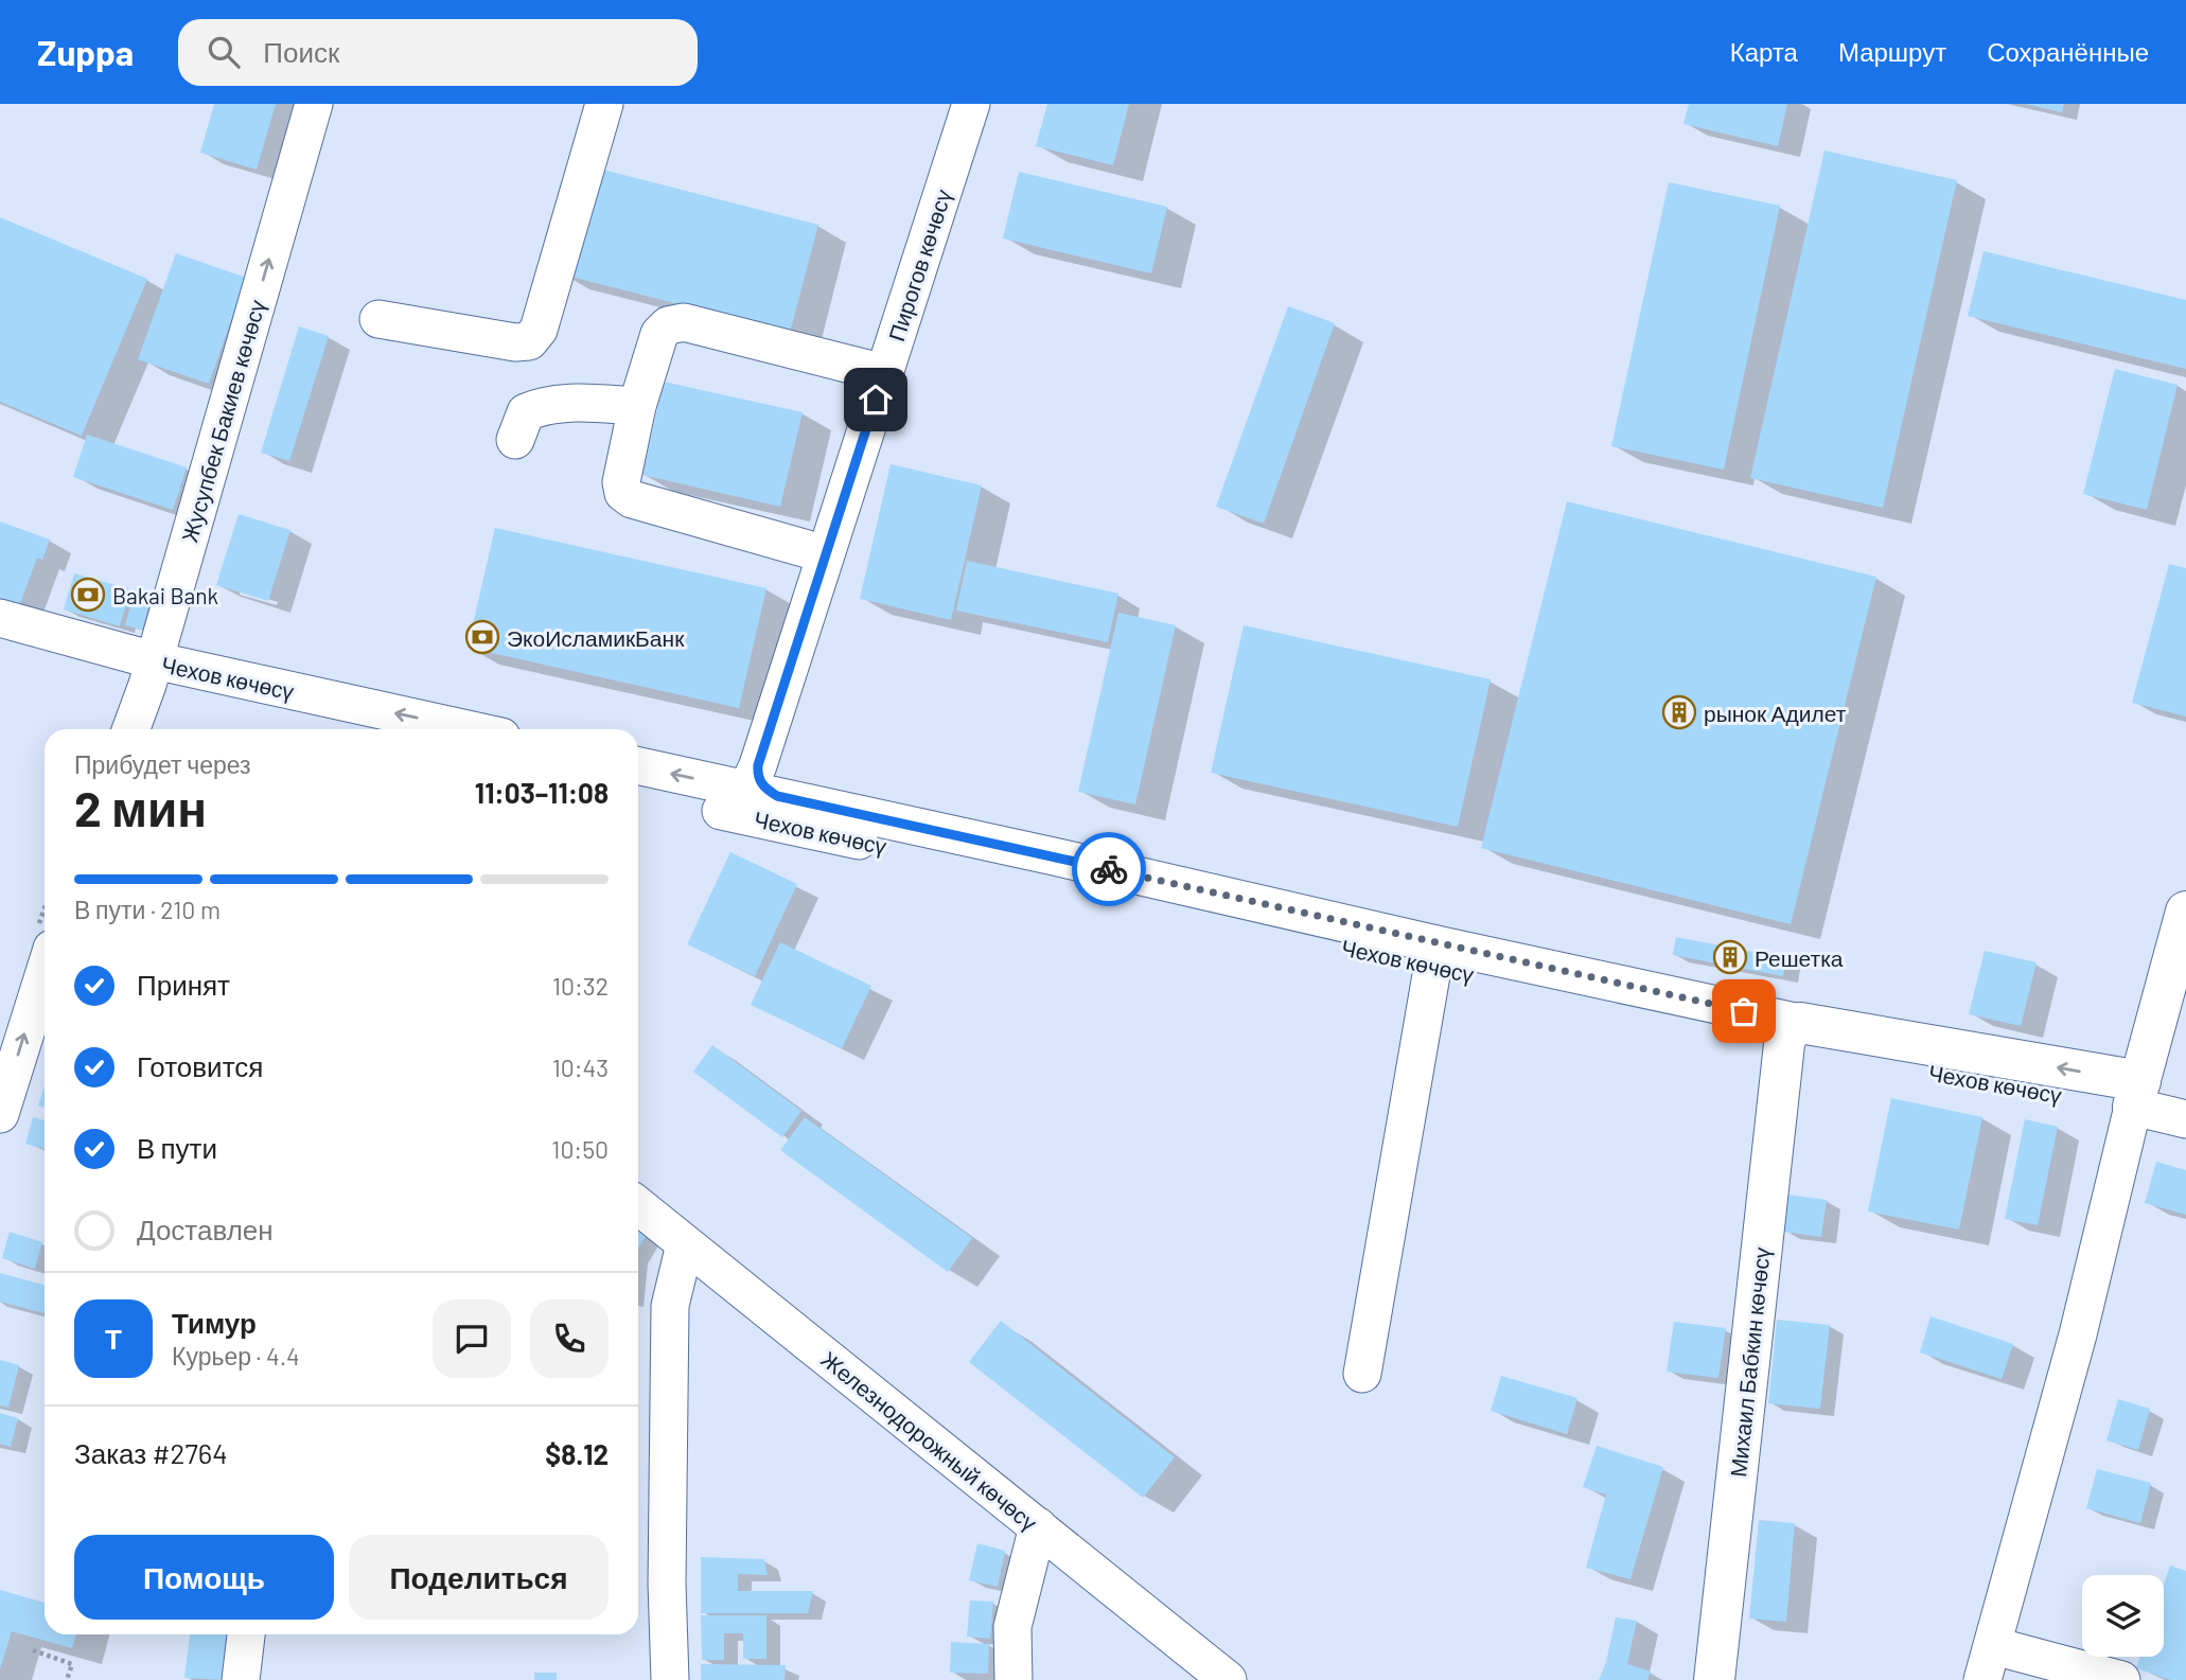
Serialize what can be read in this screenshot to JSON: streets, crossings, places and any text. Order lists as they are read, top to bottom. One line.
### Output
{"streets":{"main road":["Чехов көчөсү","Михаил Бабкин көчөсү"],"street":["Пирогов көчөсү","Жусупбек Бакиев көчөсү","Железнодорожный көчөсү"]},"crossings":[["Пирогов көчөсү","Чехов көчөсү"],["Жусупбек Бакиев көчөсү","Чехов көчөсү"],["Чехов көчөсү","Михаил Бабкин көчөсү"]],"one_way":["Жусупбек Бакиев көчөсү"],"places":{"bank":["Bakai Bank","ЭкоИсламикБанк"],"building":["рынок Адилет","Решетка"]},"page":{"header":"Zuppa","search":"Поиск","nav":["Карта","Маршрут","Сохранённые"],"heading":["2 мин","Прибудет через","11:03–11:08"],"panel":["Тимур","Курьер · 4.4","Заказ #2764","$8.12"],"bar":"В пути · 210 m","list":[["Принят","10:32"],["Готовится","10:43"],["В пути","10:50"],"Доставлен"],"round":"Т","buttons":["Помощь","Поделиться"]}}
